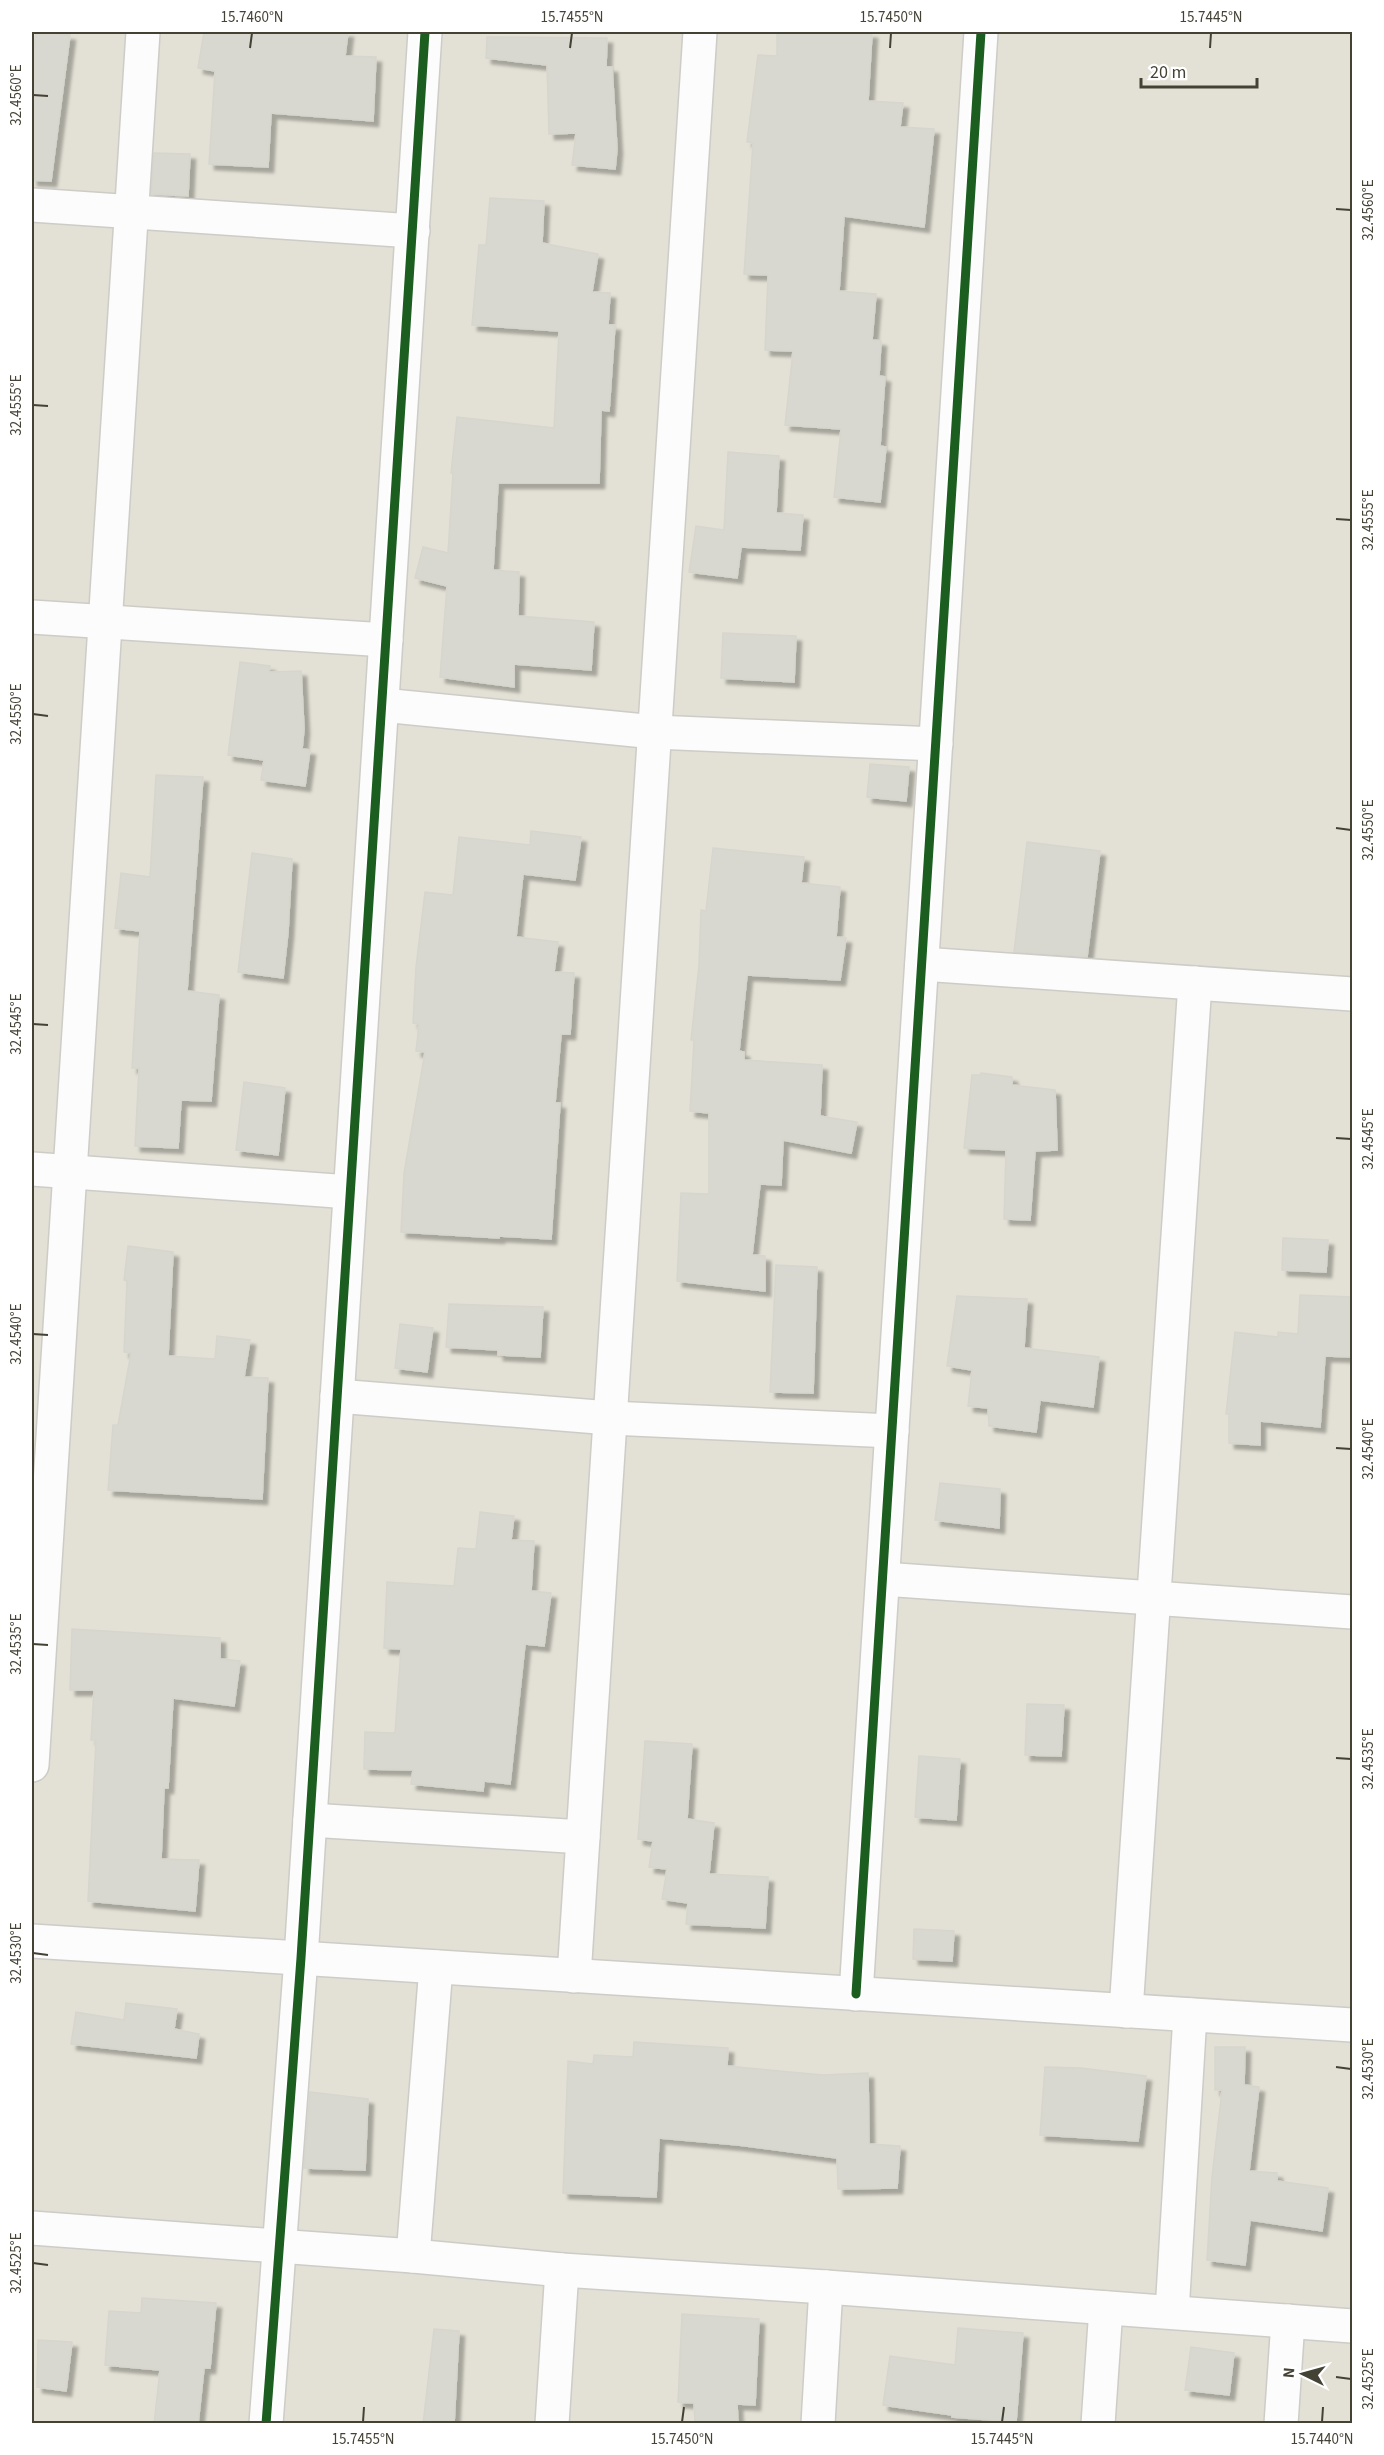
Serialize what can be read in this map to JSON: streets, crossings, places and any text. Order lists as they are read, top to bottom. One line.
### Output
{"scale_bar":"20 m","north":"left","coordinates":["15.7460°N","15.7455°N","15.7450°N","15.7445°N","32.4560°E","32.4555°E","32.4550°E","32.4545°E","32.4540°E","32.4535°E","32.4530°E","32.4525°E","15.7440°N"]}
